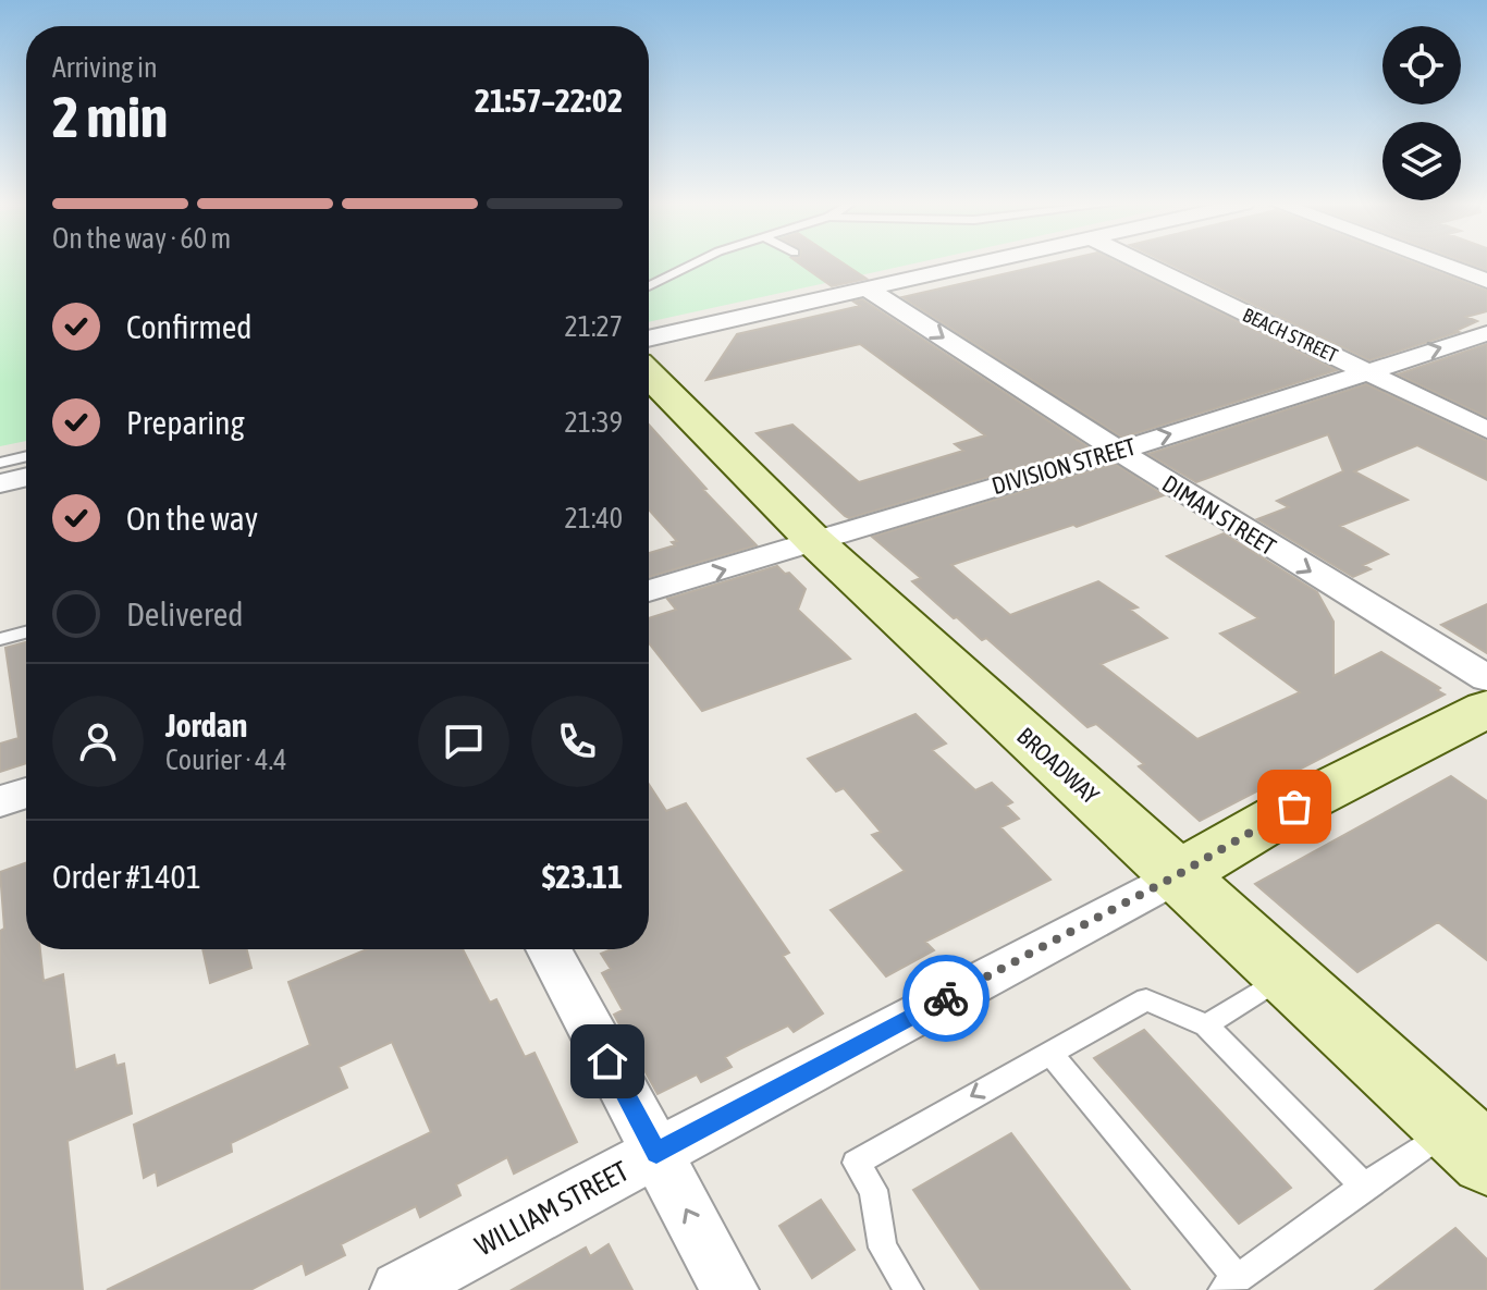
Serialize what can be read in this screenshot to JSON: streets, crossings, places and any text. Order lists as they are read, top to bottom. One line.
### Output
{"streets":{"main road":["BROADWAY","WILLIAM STREET"],"street":["BEACH STREET","DIVISION STREET","DIMAN STREET"]},"crossings":[["BEACH STREET","DIVISION STREET"],["DIVISION STREET","DIMAN STREET"],["DIVISION STREET","BROADWAY"],["BROADWAY","WILLIAM STREET"]],"one_way":["DIVISION STREET","DIMAN STREET"],"page":{"heading":["2 min","Arriving in","21:57–22:02"],"panel":["Jordan","Courier · 4.4","Order #1401","$23.11"],"bar":"On the way · 60 m","list":[["Confirmed","21:27"],["Preparing","21:39"],["On the way","21:40"],"Delivered"]}}
